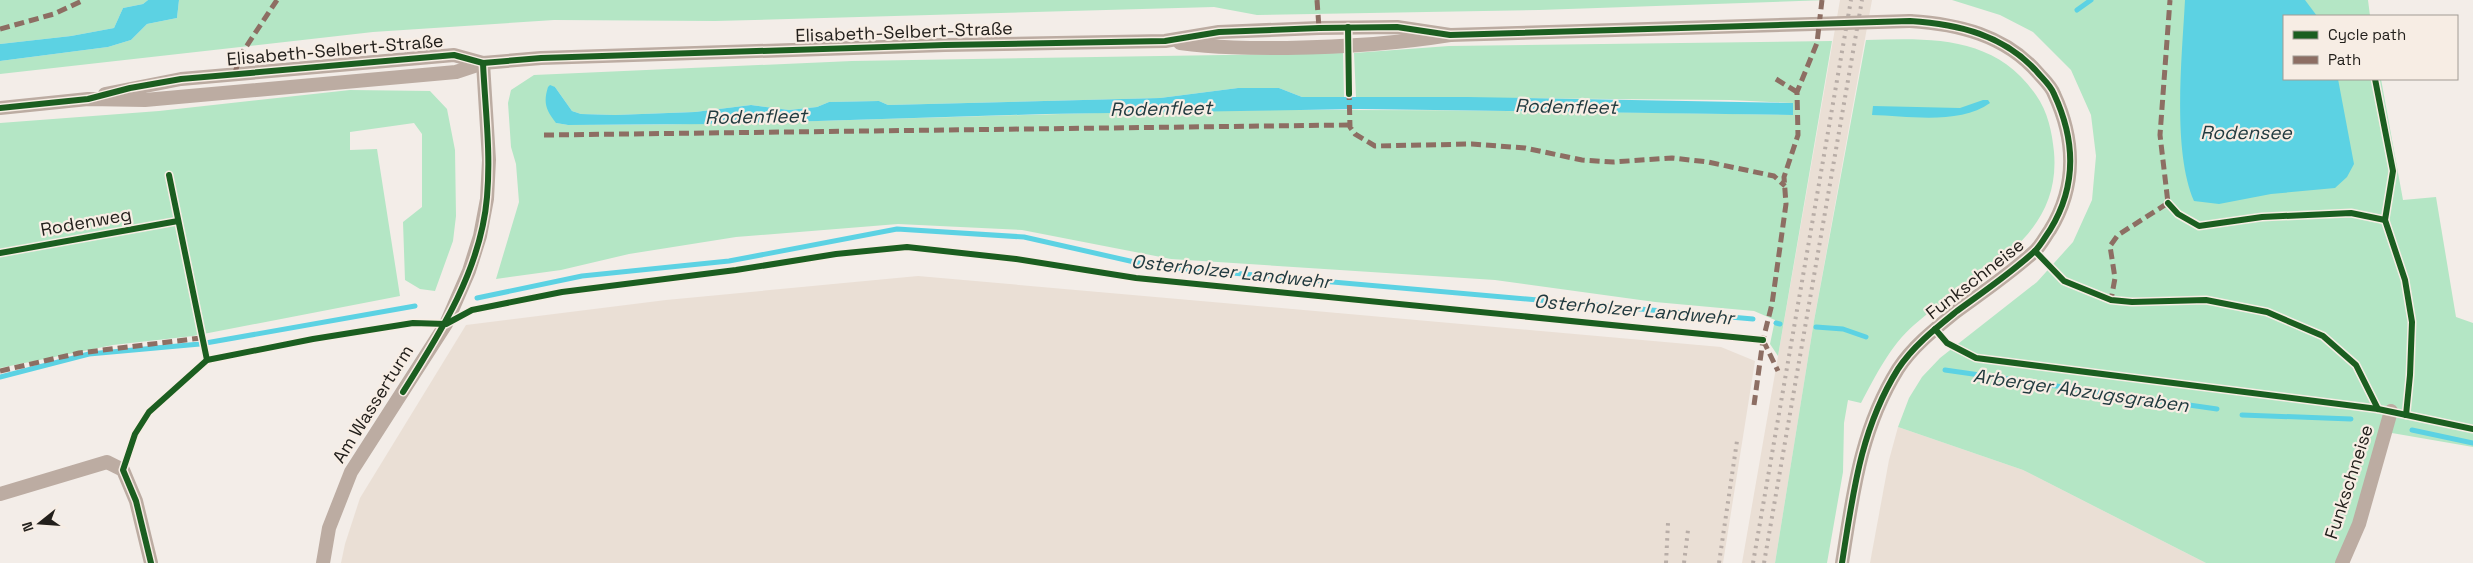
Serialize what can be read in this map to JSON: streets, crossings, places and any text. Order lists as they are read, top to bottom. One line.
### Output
{"streets":{"street":["Elisabeth-Selbert-Straße","Funkschneise","Am Wasserturm"],"cycle path":["Rodenweg"]},"crossings":[["Elisabeth-Selbert-Straße","Funkschneise"],["Elisabeth-Selbert-Straße","Am Wasserturm"]],"water":["Rodenfleet","Rodensee","Osterholzer Landwehr","Arberger Abzugsgraben"],"legend":["Cycle path","Path"],"north":"left"}
